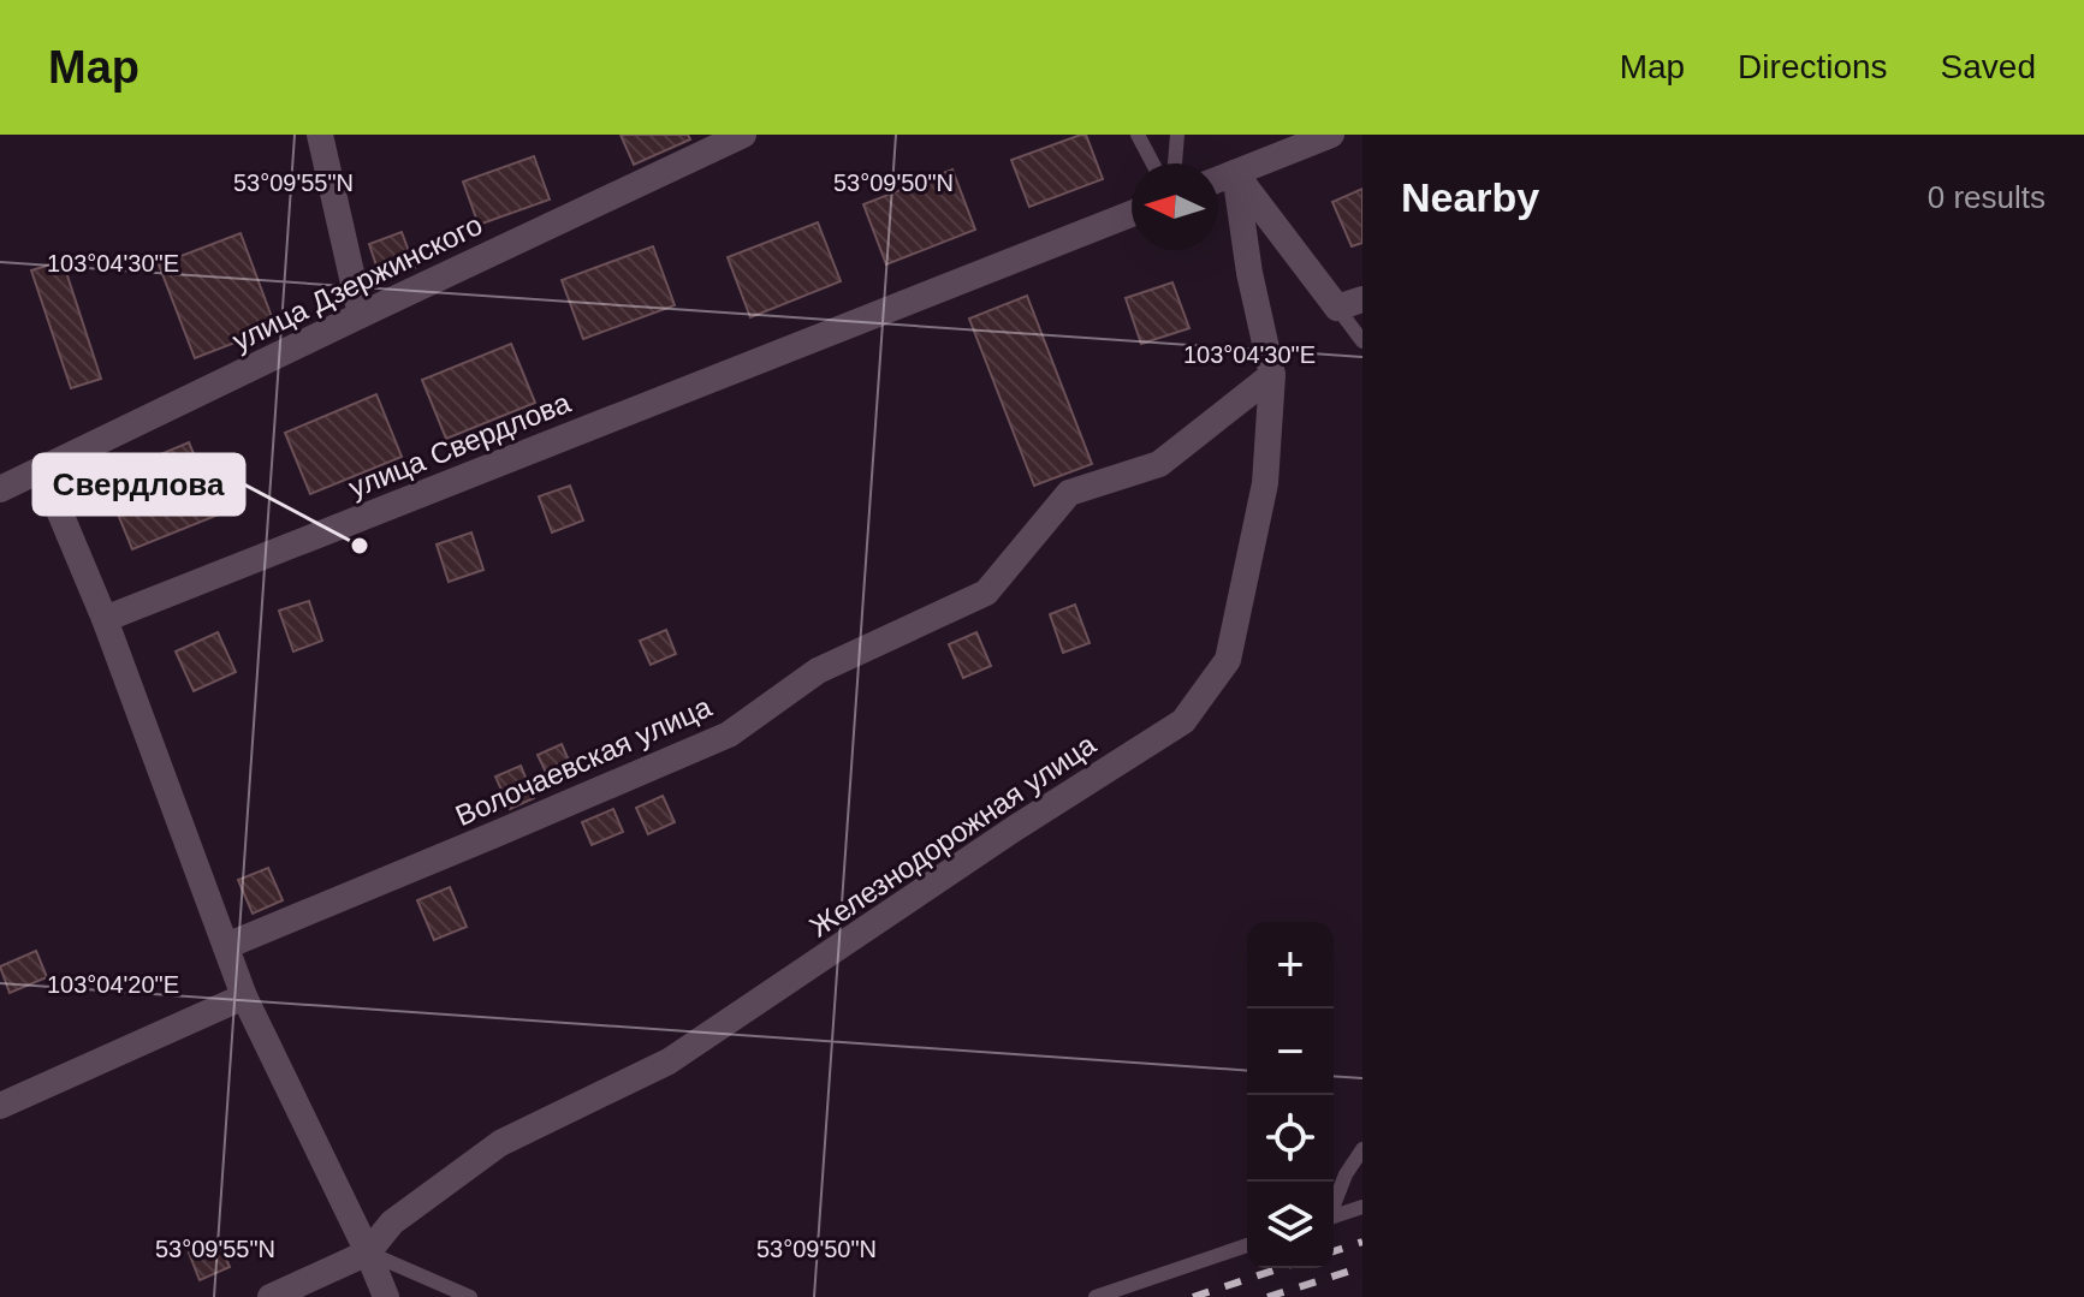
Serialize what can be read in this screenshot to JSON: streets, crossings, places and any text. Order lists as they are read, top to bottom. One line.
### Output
{"streets":{"street":["улица Дзержинского","улица Свердлова","Волочаевская улица","Железнодорожная улица"]},"crossings":[["Волочаевская улица","Железнодорожная улица"]],"places":["Свердлова"],"north":"left","page":{"header":"Map","nav":["Map","Directions","Saved"],"heading":["Nearby","0 results"],"map_buttons":["+","−"]},"coordinates":["53°09'55\"N","53°09'50\"N","103°04'30\"E","103°04'20\"E"]}
